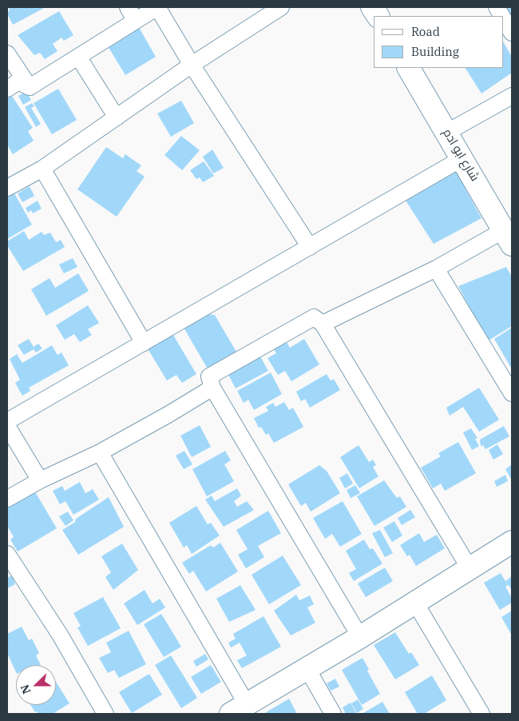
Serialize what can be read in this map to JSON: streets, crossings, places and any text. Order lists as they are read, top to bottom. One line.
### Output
{"streets":{"street":["شارع ابو ادم"]},"legend":["Road","Building"],"north":"left"}
